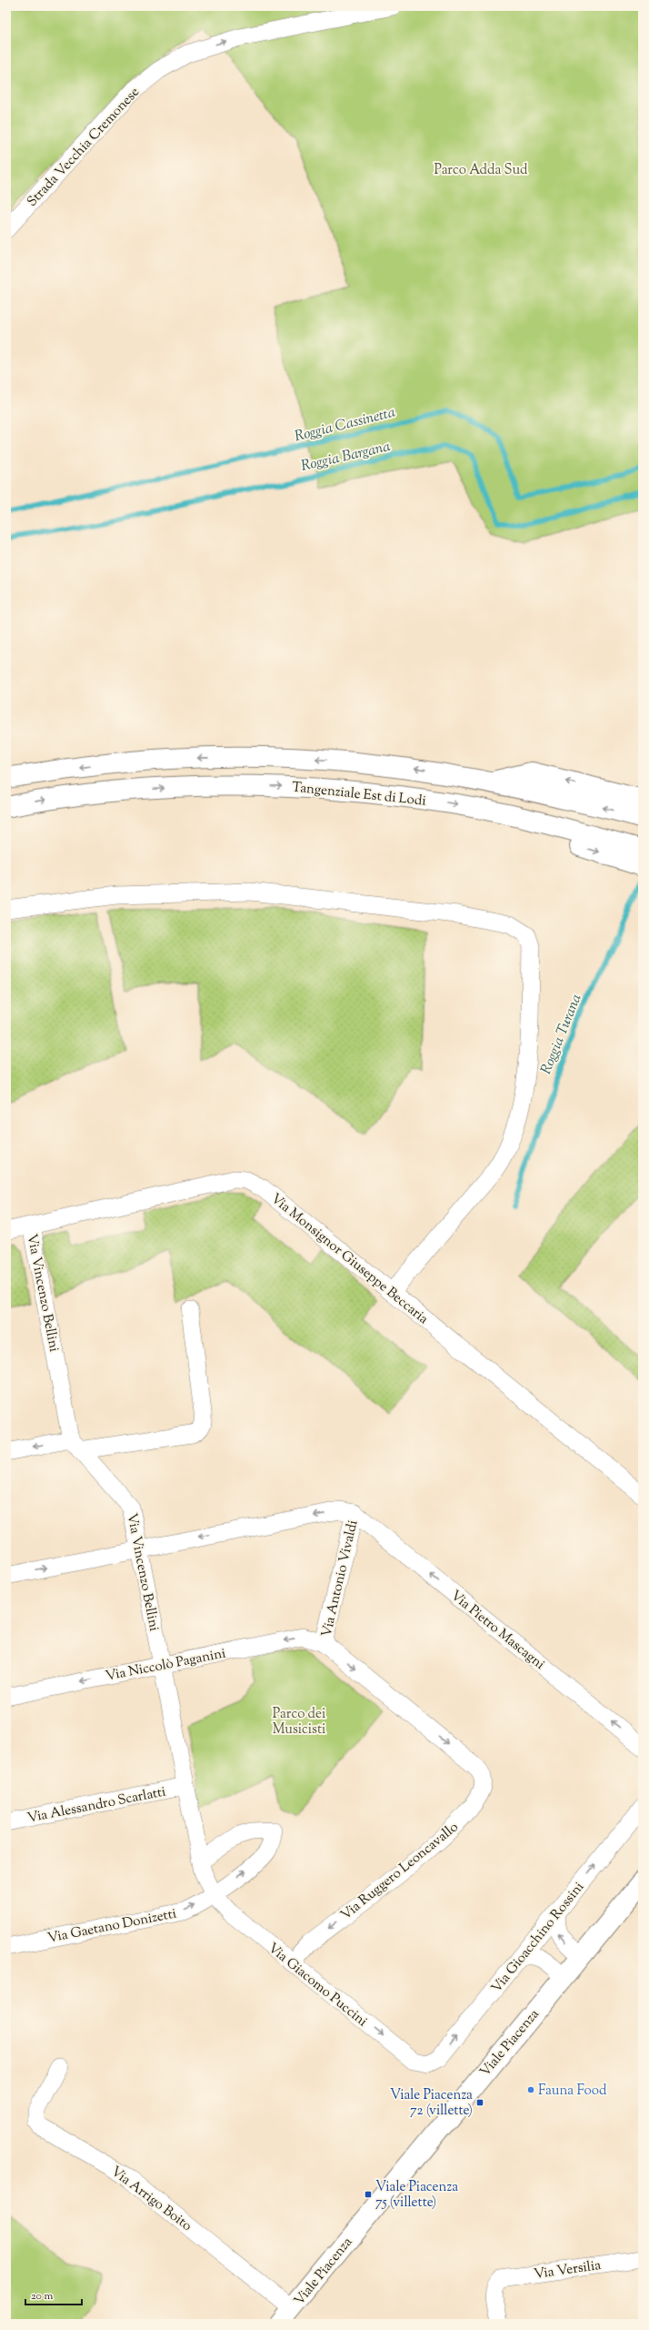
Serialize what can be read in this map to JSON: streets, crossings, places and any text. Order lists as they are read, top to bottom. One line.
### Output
{"streets":{"main road":["Tangenziale Est di Lodi","Viale Piacenza"],"street":["Strada Vecchia Cremonese","Via Monsignor Giuseppe Beccaria","Via Vincenzo Bellini","Via Antonio Vivaldi","Via Pietro Mascagni","Via Niccolò Paganini","Via Alessandro Scarlatti","Via Ruggero Leoncavallo","Via Gaetano Donizetti","Via Gioacchino Rossini","Via Giacomo Puccini","Via Arrigo Boito","Via Versilia"]},"crossings":[["Via Monsignor Giuseppe Beccaria","Via Vincenzo Bellini"],["Via Vincenzo Bellini","Via Niccolò Paganini"],["Via Vincenzo Bellini","Via Alessandro Scarlatti"],["Via Vincenzo Bellini","Via Gaetano Donizetti"],["Via Vincenzo Bellini","Via Giacomo Puccini"],["Via Antonio Vivaldi","Via Pietro Mascagni"],["Via Antonio Vivaldi","Via Niccolò Paganini"],["Via Antonio Vivaldi","Via Ruggero Leoncavallo"],["Via Niccolò Paganini","Via Ruggero Leoncavallo"],["Via Ruggero Leoncavallo","Via Giacomo Puccini"],["Via Gaetano Donizetti","Via Giacomo Puccini"],["Via Gioacchino Rossini","Via Giacomo Puccini"],["Viale Piacenza","Via Arrigo Boito"]],"one_way":["Strada Vecchia Cremonese","Via Pietro Mascagni","Via Gioacchino Rossini","Via Giacomo Puccini"],"water":["Roggia Cassinetta","Roggia Bargana","Roggia Turana"],"parks":["Parco Adda Sud","Parco dei Musicisti"],"places":{"other":["Fauna Food"],"transit":["Viale Piacenza 72 (villette)","Viale Piacenza 75 (villette)"]},"scale_bar":"20 m"}
